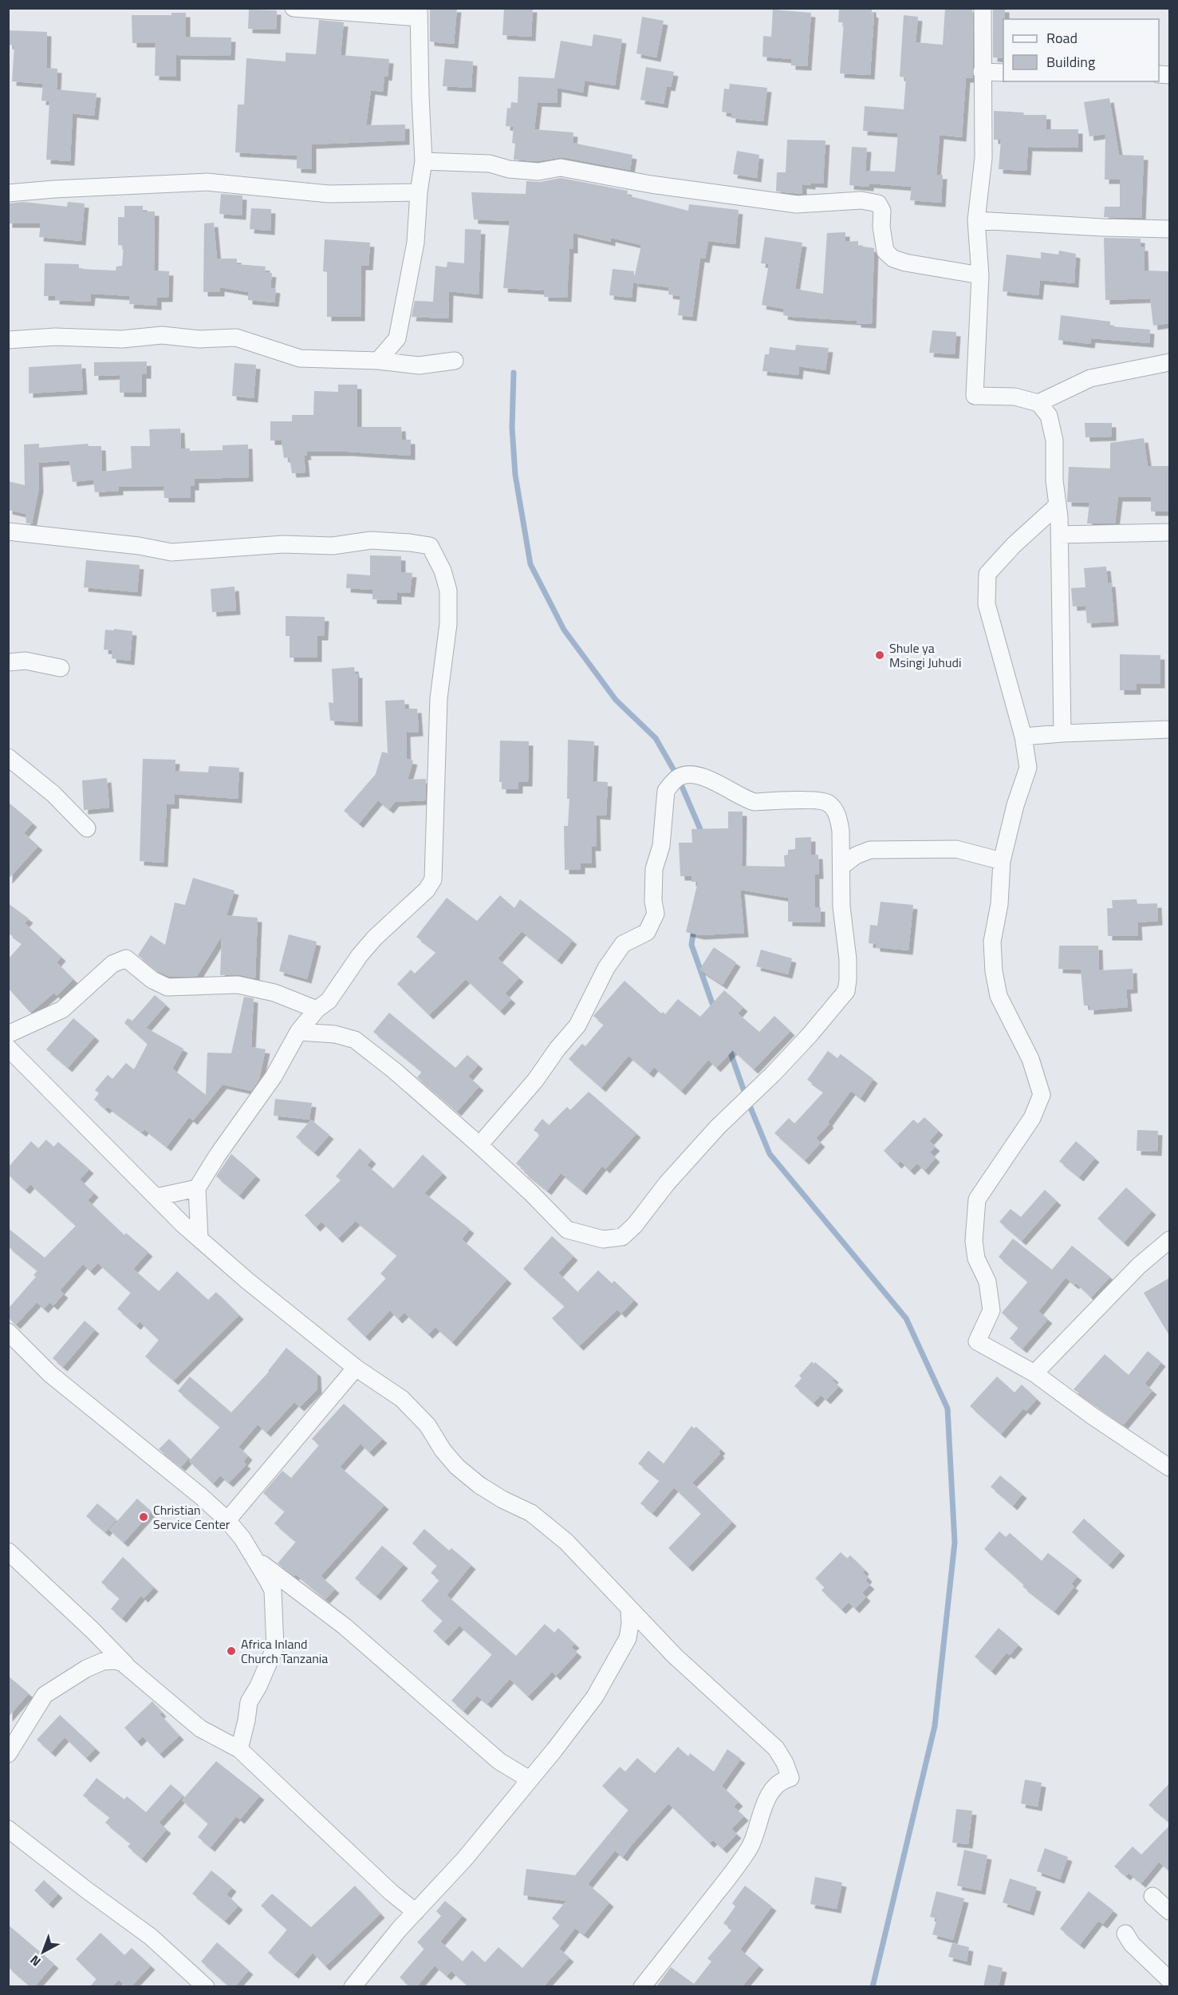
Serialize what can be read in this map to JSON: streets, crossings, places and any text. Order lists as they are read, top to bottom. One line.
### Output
{"places":["Shule ya Msingi Juhudi","Christian Service Center","Africa Inland Church Tanzania"],"legend":["Road","Building"],"north":"bottom left"}
